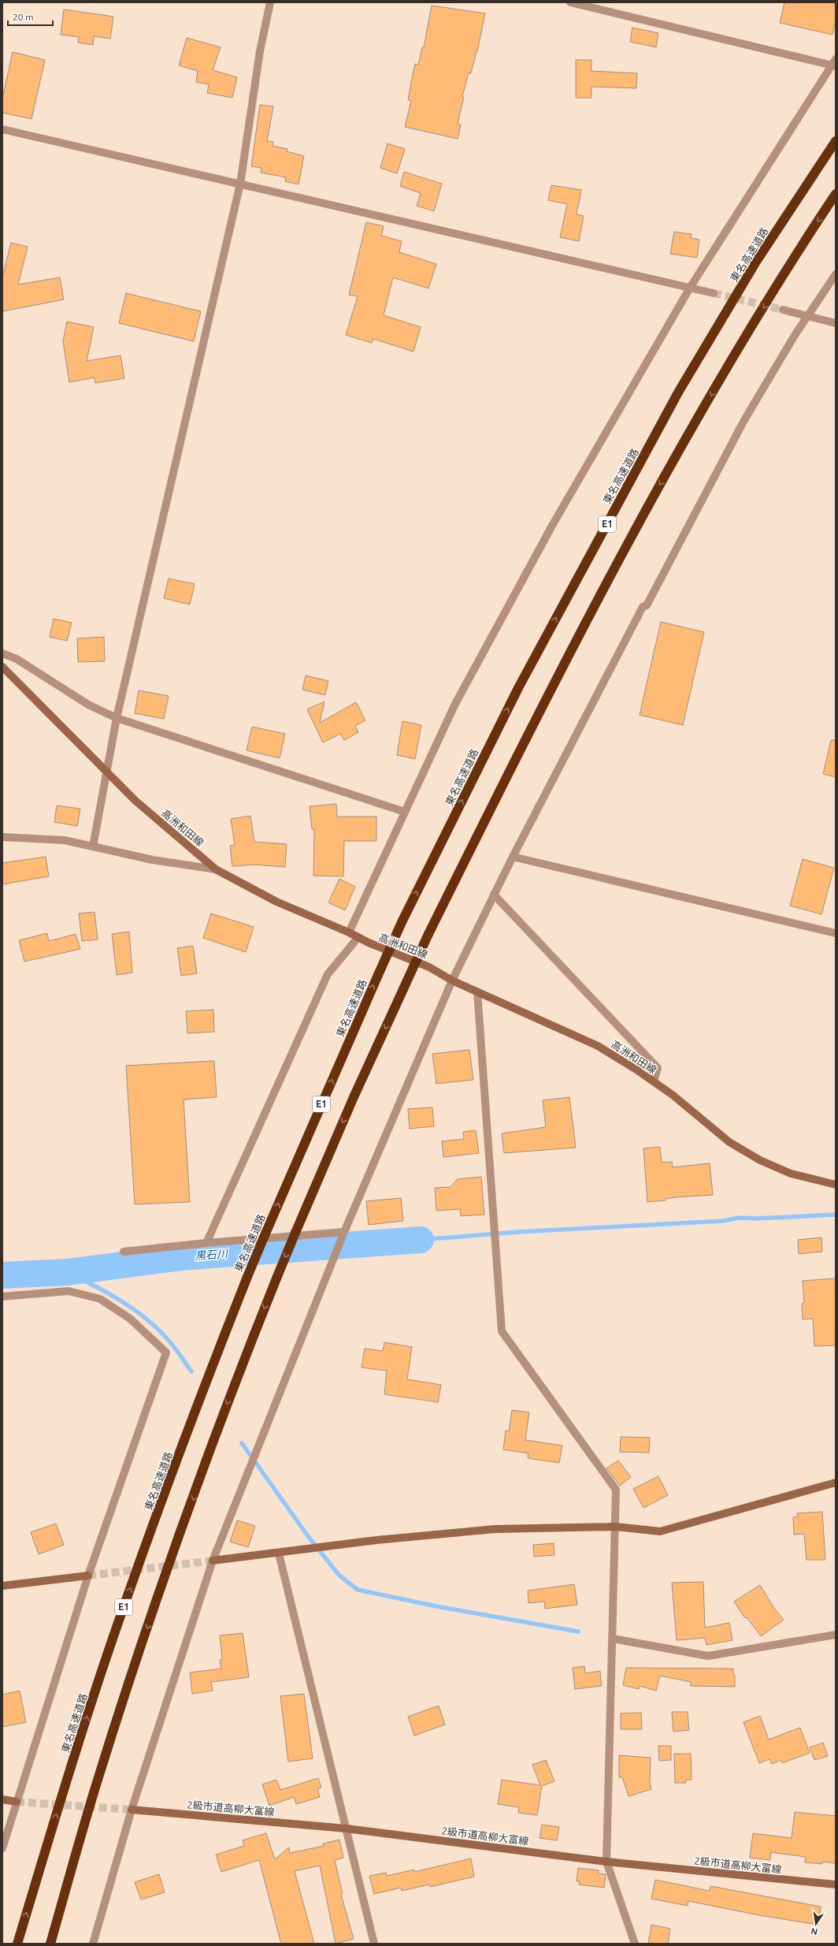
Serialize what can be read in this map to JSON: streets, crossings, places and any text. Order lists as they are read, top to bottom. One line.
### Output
{"streets":{"highway":["東名高速道路","E1"],"street":["高洲和田線","2級市道高柳大富線"]},"water":["黒石川"],"scale_bar":"20 m","north":"bottom"}
